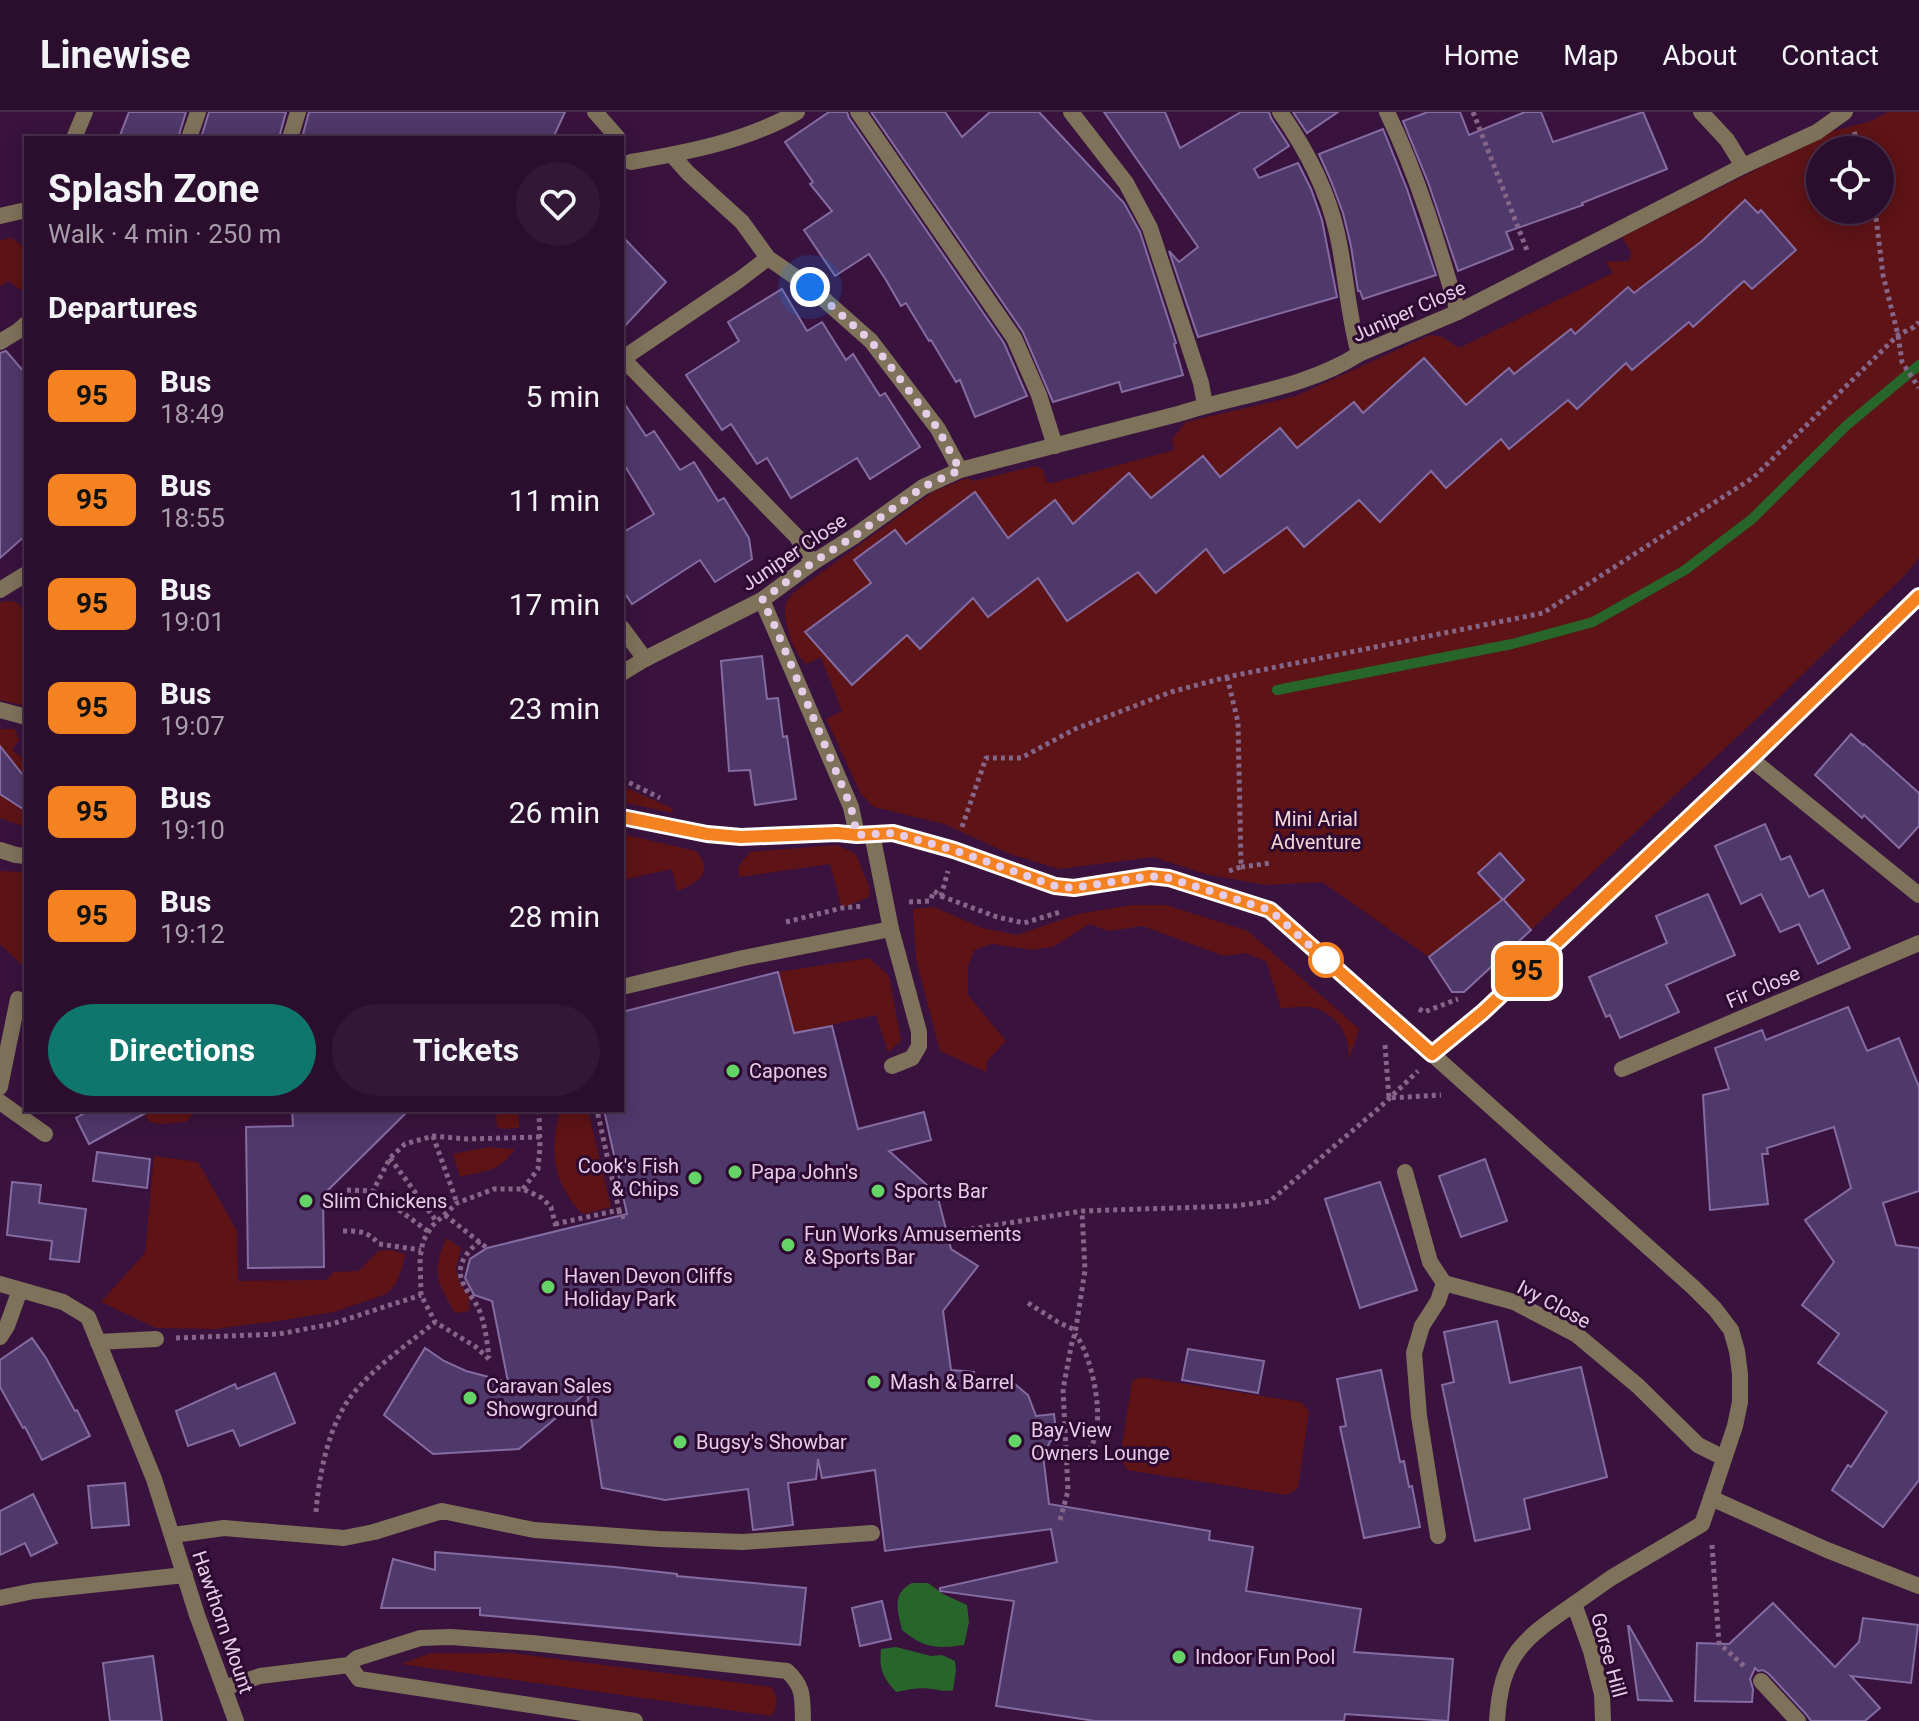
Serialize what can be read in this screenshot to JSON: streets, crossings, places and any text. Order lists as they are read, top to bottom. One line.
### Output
{"streets":{"lane":["Juniper Close","Fir Close","Ivy Close","Hawthorn Mount","Gorse Hill"]},"parks":["Mini Arial Adventure"],"places":["Capones","Papa John's","Cook's Fish & Chips","Sports Bar","Slim Chickens","Fun Works Amusements & Sports Bar","Haven Devon Cliffs Holiday Park","Mash & Barrel","Caravan Sales Showground","Bay View Owners Lounge","Bugsy's Showbar","Indoor Fun Pool"],"lines":["bus line 95"],"page":{"header":"Linewise","nav":["Home","Map","About","Contact"],"on_map":"95","heading":[["Splash Zone","Walk · 4 min · 250 m"],"Departures"],"list":[{"mark":"95","name":"Bus","note":"18:49","value":"5 min"},{"mark":"95","name":"Bus","note":"18:55","value":"11 min"},{"mark":"95","name":"Bus","note":"19:01","value":"17 min"},{"mark":"95","name":"Bus","note":"19:07","value":"23 min"},{"mark":"95","name":"Bus","note":"19:10","value":"26 min"},{"mark":"95","name":"Bus","note":"19:12","value":"28 min"}],"buttons":["Directions","Tickets"]}}
